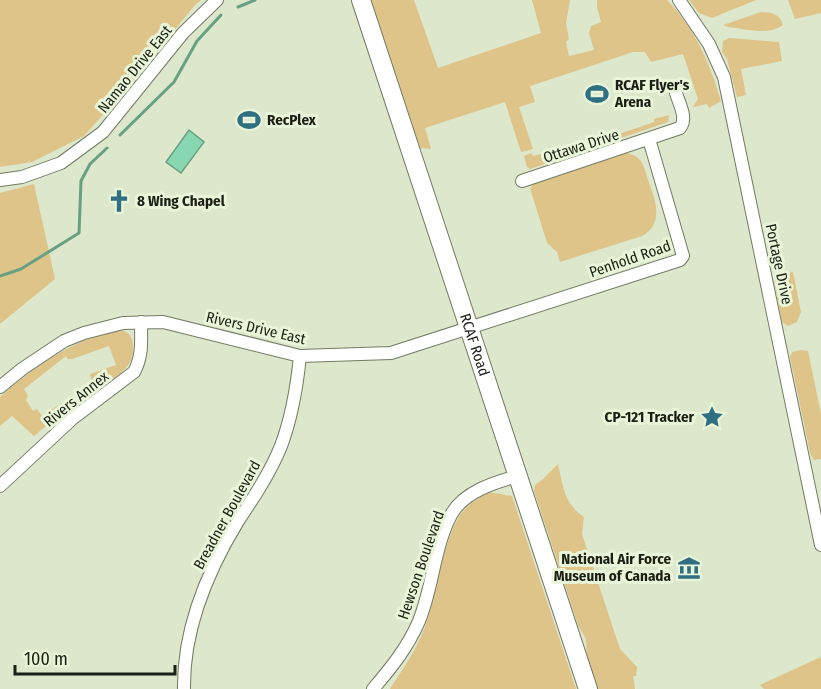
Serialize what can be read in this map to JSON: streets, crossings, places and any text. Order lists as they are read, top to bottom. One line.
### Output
{"streets":{"main road":["RCAF Road"],"street":["Namao Drive East","Ottawa Drive","Penhold Road","Portage Drive","Rivers Drive East","Rivers Annex","Breadner Boulevard","Hewson Boulevard"]},"crossings":[["Ottawa Drive","Penhold Road"],["Penhold Road","Rivers Drive East"],["Penhold Road","RCAF Road"],["Rivers Drive East","RCAF Road"],["Rivers Drive East","Rivers Annex"],["Rivers Drive East","Breadner Boulevard"],["RCAF Road","Hewson Boulevard"]],"places":{"sports":["RCAF Flyer's Arena","RecPlex"],"church":["8 Wing Chapel"],"place":["CP-121 Tracker"],"museum":["National Air Force Museum of Canada"]},"scale_bar":"100 m"}
